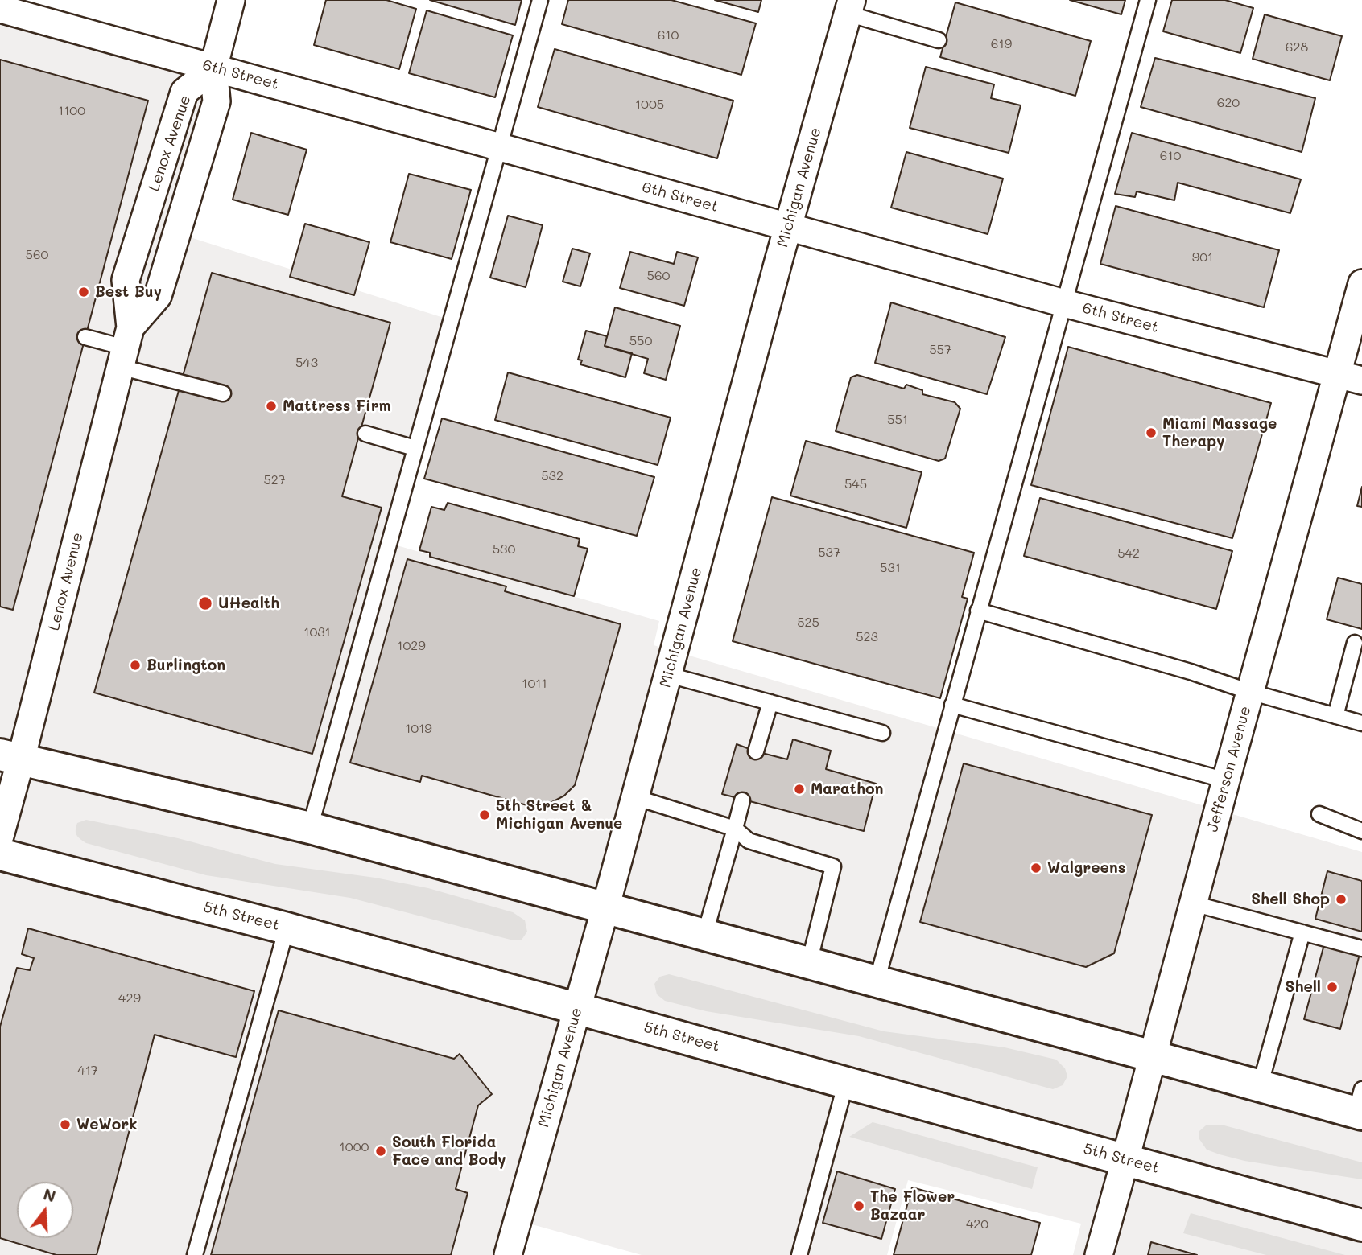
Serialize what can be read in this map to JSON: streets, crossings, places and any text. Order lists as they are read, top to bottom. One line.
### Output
{"streets":{"main road":["5th Street"],"street":["6th Street","Lenox Avenue","Michigan Avenue","Jefferson Avenue"]},"crossings":[["6th Street","Lenox Avenue"],["6th Street","Michigan Avenue"],["6th Street","Jefferson Avenue"],["Michigan Avenue","5th Street"],["Jefferson Avenue","5th Street"]],"places":["Best Buy","Mattress Firm","Miami Massage Therapy","UHealth","Burlington","Marathon","5th Street & Michigan Avenue","Walgreens","Shell Shop","Shell","WeWork","South Florida Face and Body","The Flower Bazaar"],"house_numbers":["610","619","628","620","1005","1100","610","560","901","560","550","557","543","551","532","527","545","530","537","542","531","525","1031","523","1029","1011","1019","429","417","1000","420"],"north":"top"}
